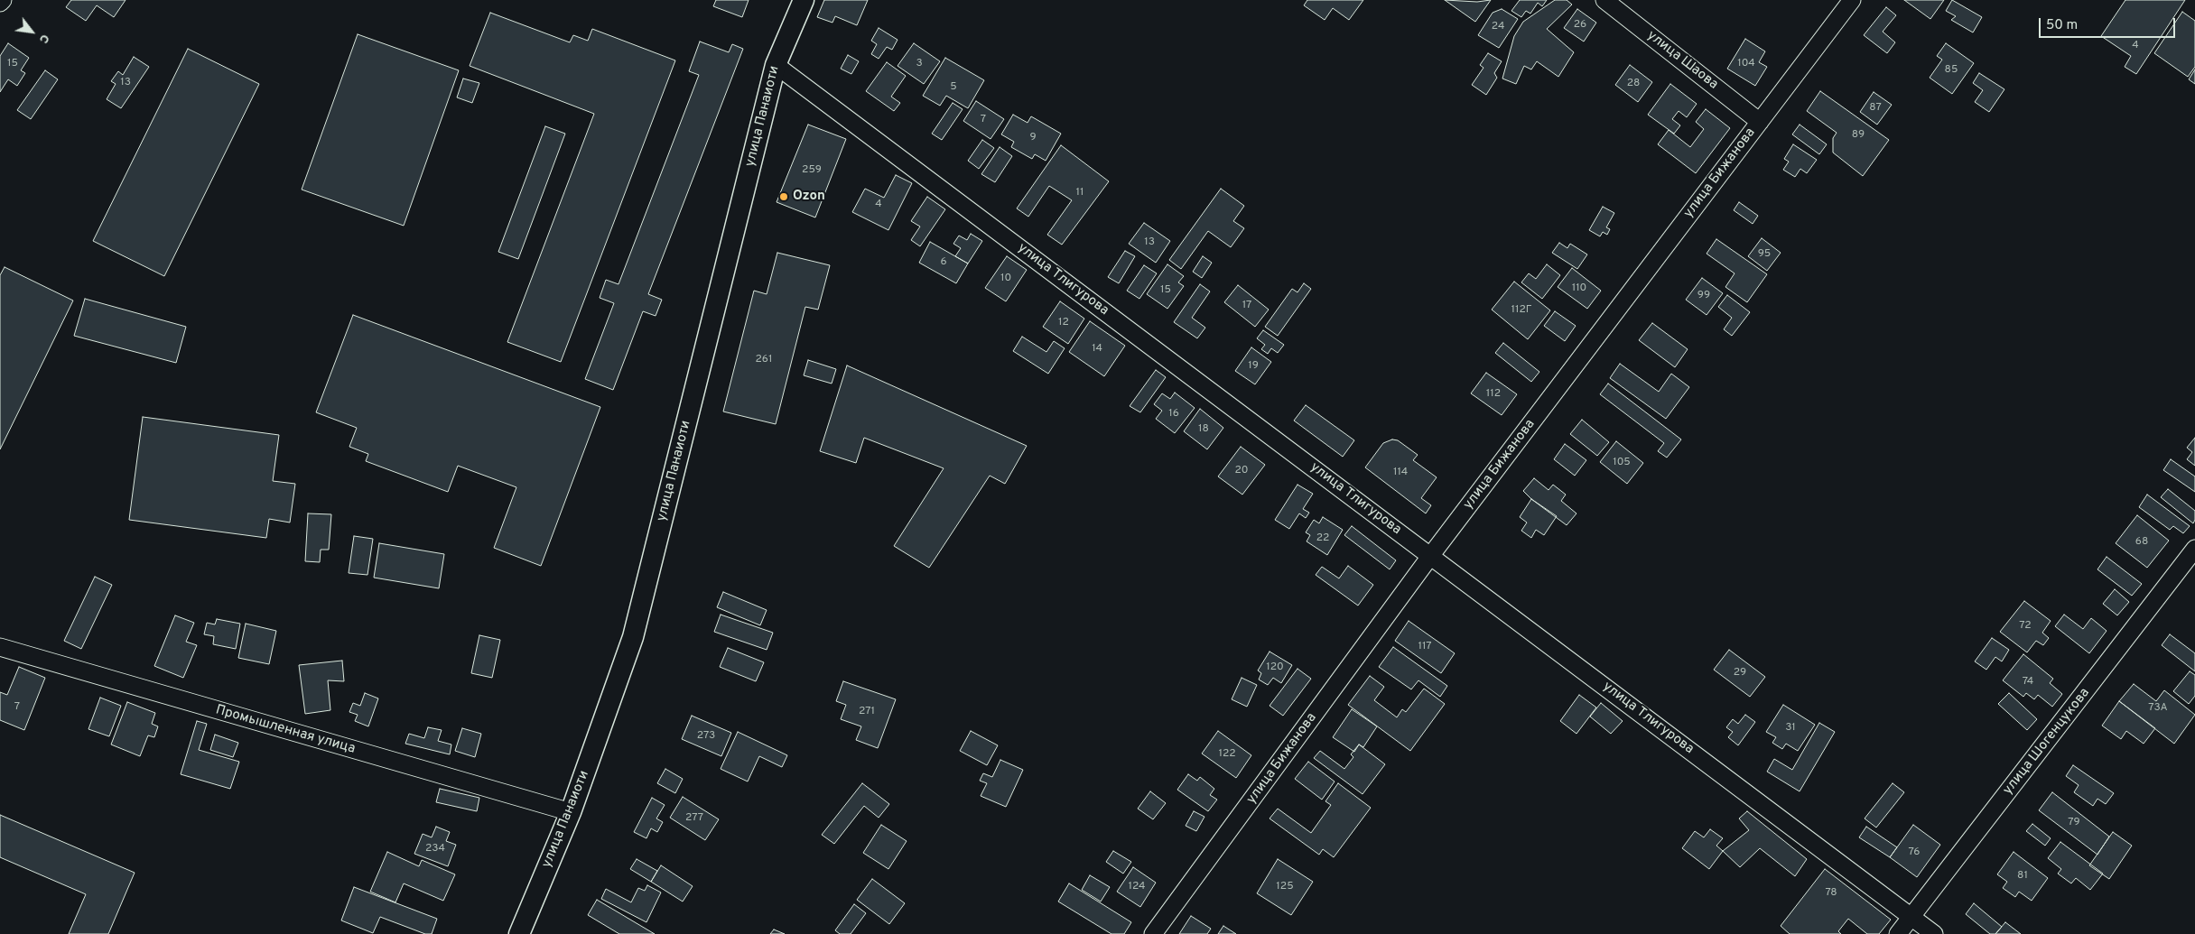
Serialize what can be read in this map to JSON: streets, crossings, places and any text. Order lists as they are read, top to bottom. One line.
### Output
{"streets":{"street":["улица Шаова","улица Панаиоти","улица Бижанова","улица Тлигурова","Промышленная улица","улица Шогенцукова"]},"crossings":[["улица Шаова","улица Бижанова"],["улица Панаиоти","улица Тлигурова"],["улица Панаиоти","Промышленная улица"],["улица Бижанова","улица Тлигурова"],["улица Тлигурова","улица Шогенцукова"]],"places":["Ozon"],"house_numbers":["26","24","4","15","3","104","85","13","28","5","87","7","89","9","259","11","4","13","95","6","10","110","15","99","17","112Г","12","14","261","19","112","16","18","105","20","114","22","68","72","117","120","29","74","7","73А","271","31","273","122","277","79","234","76","81","124","125","78"],"scale_bar":"50 m","north":"bottom right"}
